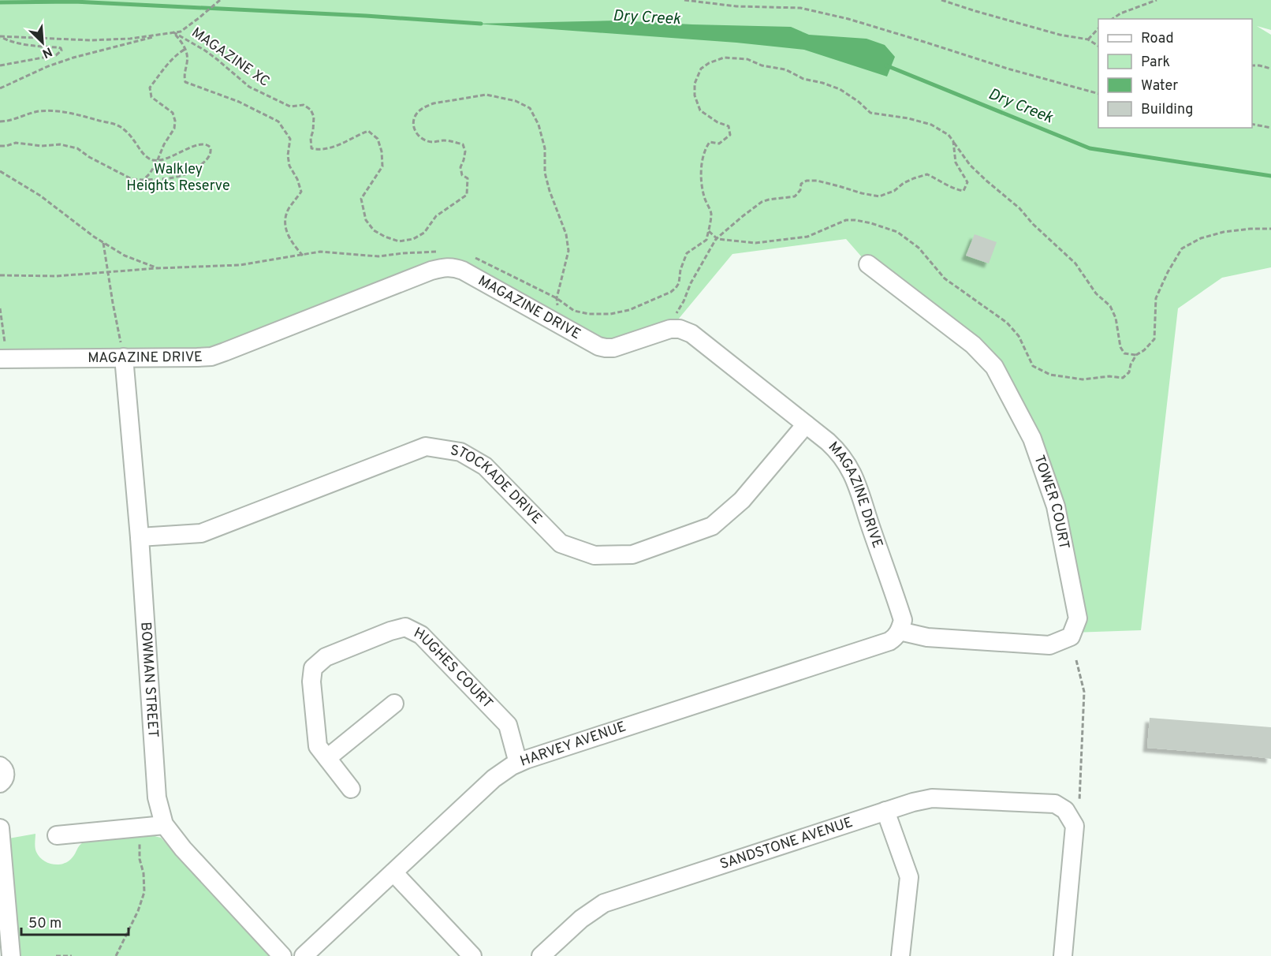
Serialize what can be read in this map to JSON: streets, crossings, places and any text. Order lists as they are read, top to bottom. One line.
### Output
{"streets":{"street":["MAGAZINE DRIVE","STOCKADE DRIVE","TOWER COURT","HUGHES COURT","BOWMAN STREET","HARVEY AVENUE","SANDSTONE AVENUE"],"path":["MAGAZINE XC"]},"crossings":[["MAGAZINE DRIVE","STOCKADE DRIVE"],["MAGAZINE DRIVE","TOWER COURT"],["MAGAZINE DRIVE","BOWMAN STREET"],["MAGAZINE DRIVE","HARVEY AVENUE"],["STOCKADE DRIVE","BOWMAN STREET"],["TOWER COURT","HARVEY AVENUE"],["HUGHES COURT","HARVEY AVENUE"]],"water":["Dry Creek"],"parks":["Walkley Heights Reserve"],"legend":["Road","Park","Water","Building"],"scale_bar":"50 m","north":"bottom right"}
